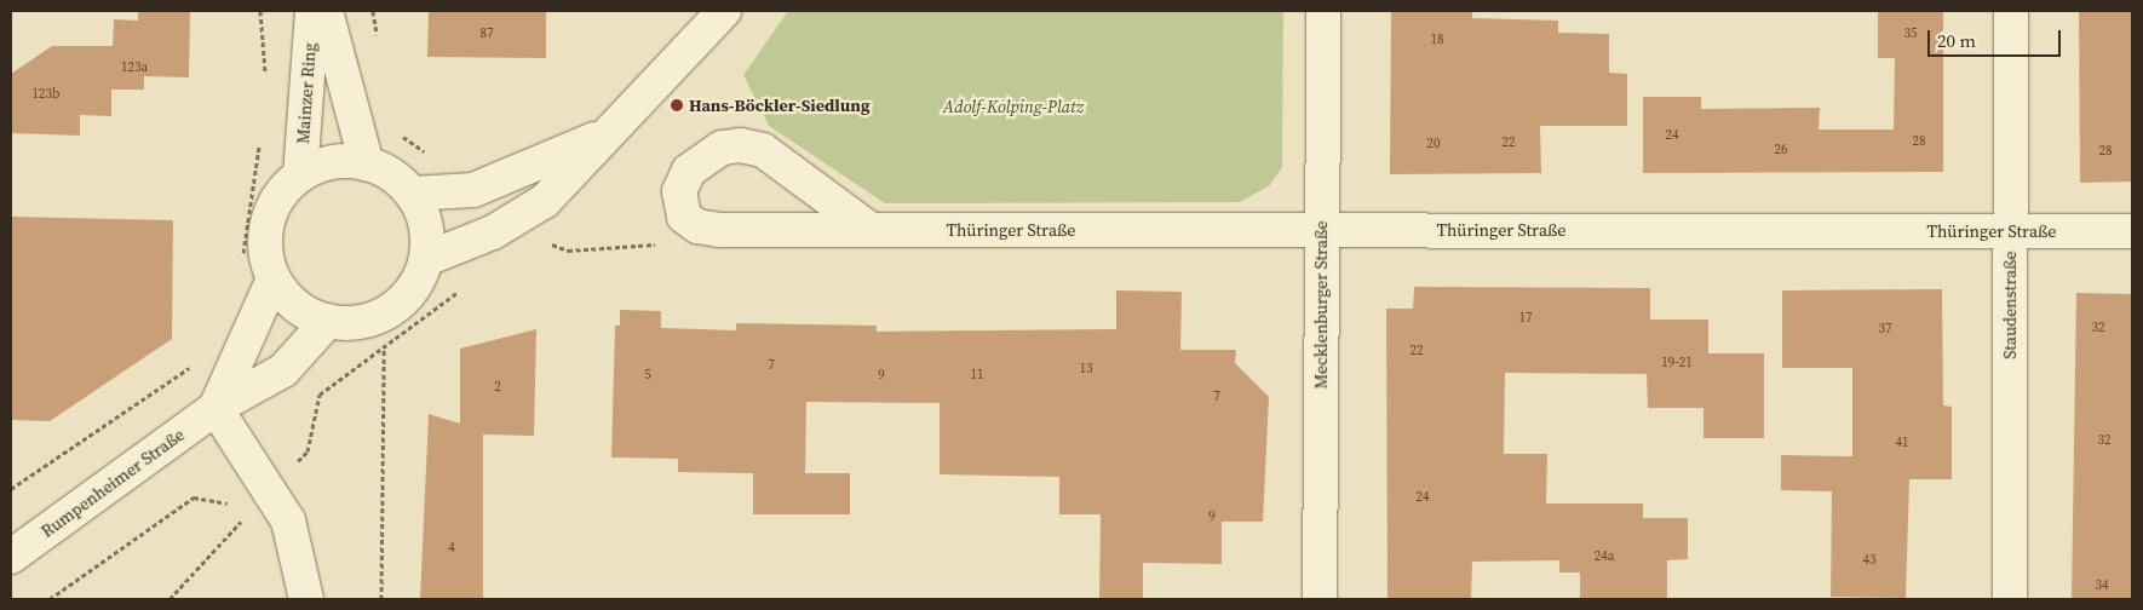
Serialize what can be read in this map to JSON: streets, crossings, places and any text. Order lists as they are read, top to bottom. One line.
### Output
{"streets":{"street":["Mainzer Ring","Thüringer Straße","Mecklenburger Straße","Staudenstraße","Rumpenheimer Straße"]},"crossings":[["Mainzer Ring","Rumpenheimer Straße"],["Thüringer Straße","Mecklenburger Straße"],["Thüringer Straße","Staudenstraße"]],"parks":["Adolf-Kolping-Platz"],"places":["Hans-Böckler-Siedlung"],"house_numbers":["87","35","18","123a","123b","24","28","22","20","26","28","17","32","37","22","19-21","7","13","5","9","11","2","7","32","41","24","9","4","24a","43","34"],"scale_bar":"20 m"}
